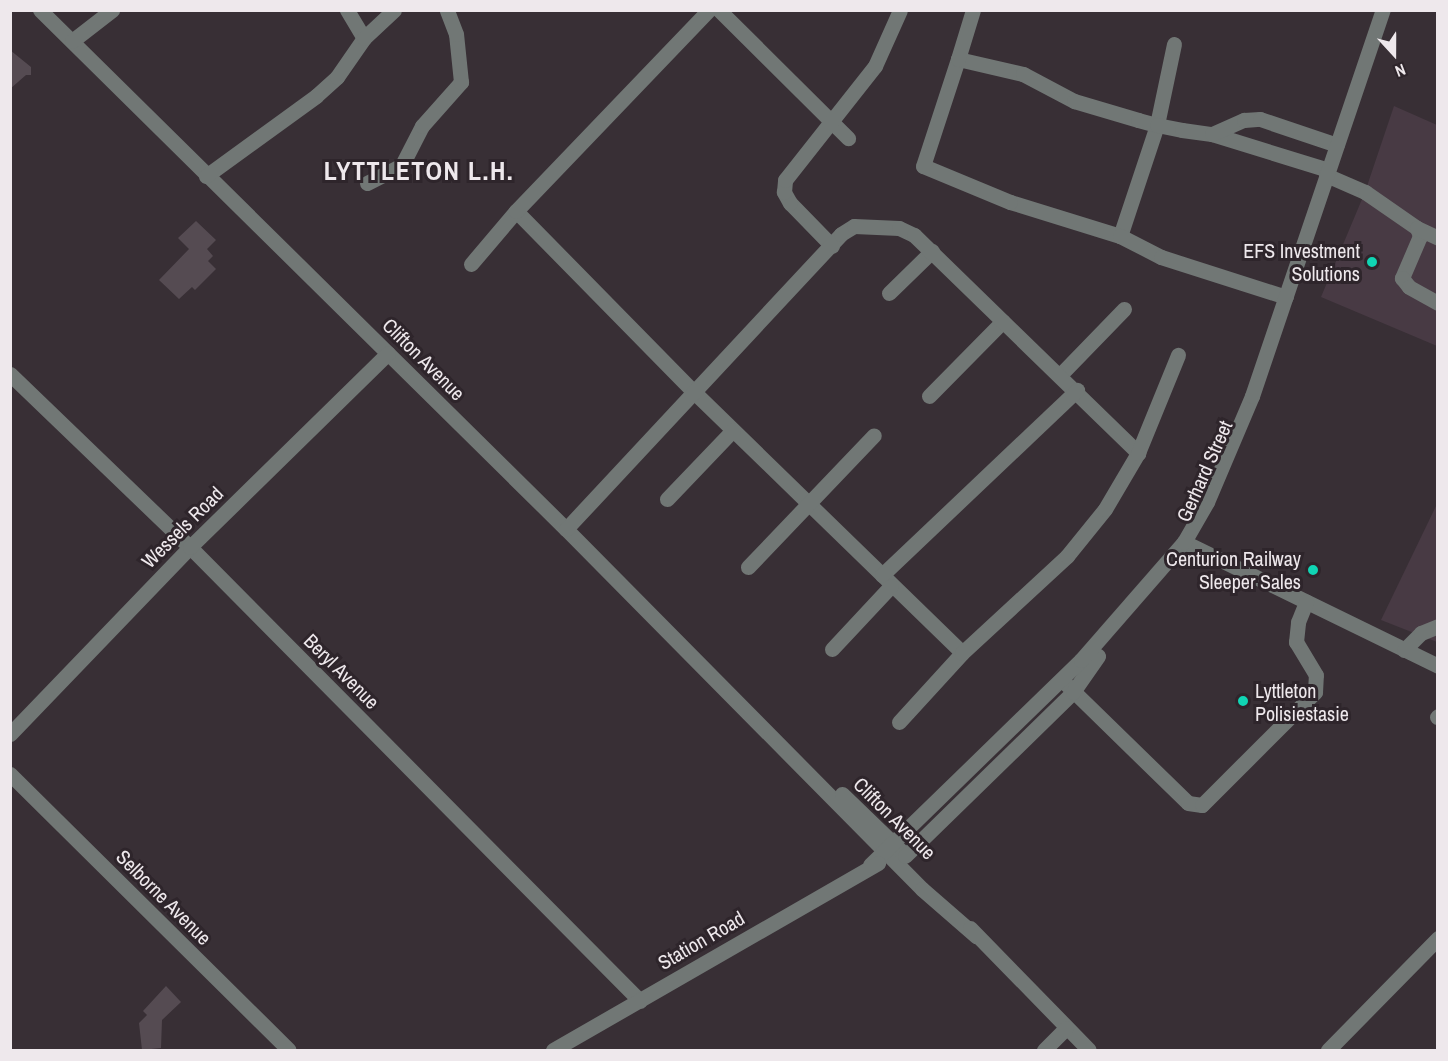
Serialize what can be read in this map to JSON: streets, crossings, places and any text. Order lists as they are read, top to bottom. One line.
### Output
{"streets":{"street":["Clifton Avenue","Gerhard Street","Wessels Road","Beryl Avenue","Selborne Avenue","Station Road"]},"crossings":[["Clifton Avenue","Gerhard Street"],["Clifton Avenue","Wessels Road"],["Clifton Avenue","Station Road"],["Gerhard Street","Station Road"],["Wessels Road","Beryl Avenue"],["Beryl Avenue","Station Road"]],"districts":["LYTTLETON L.H."],"places":["EFS Investment Solutions","Centurion Railway Sleeper Sales","Lyttleton Polisiestasie"],"north":"bottom"}
